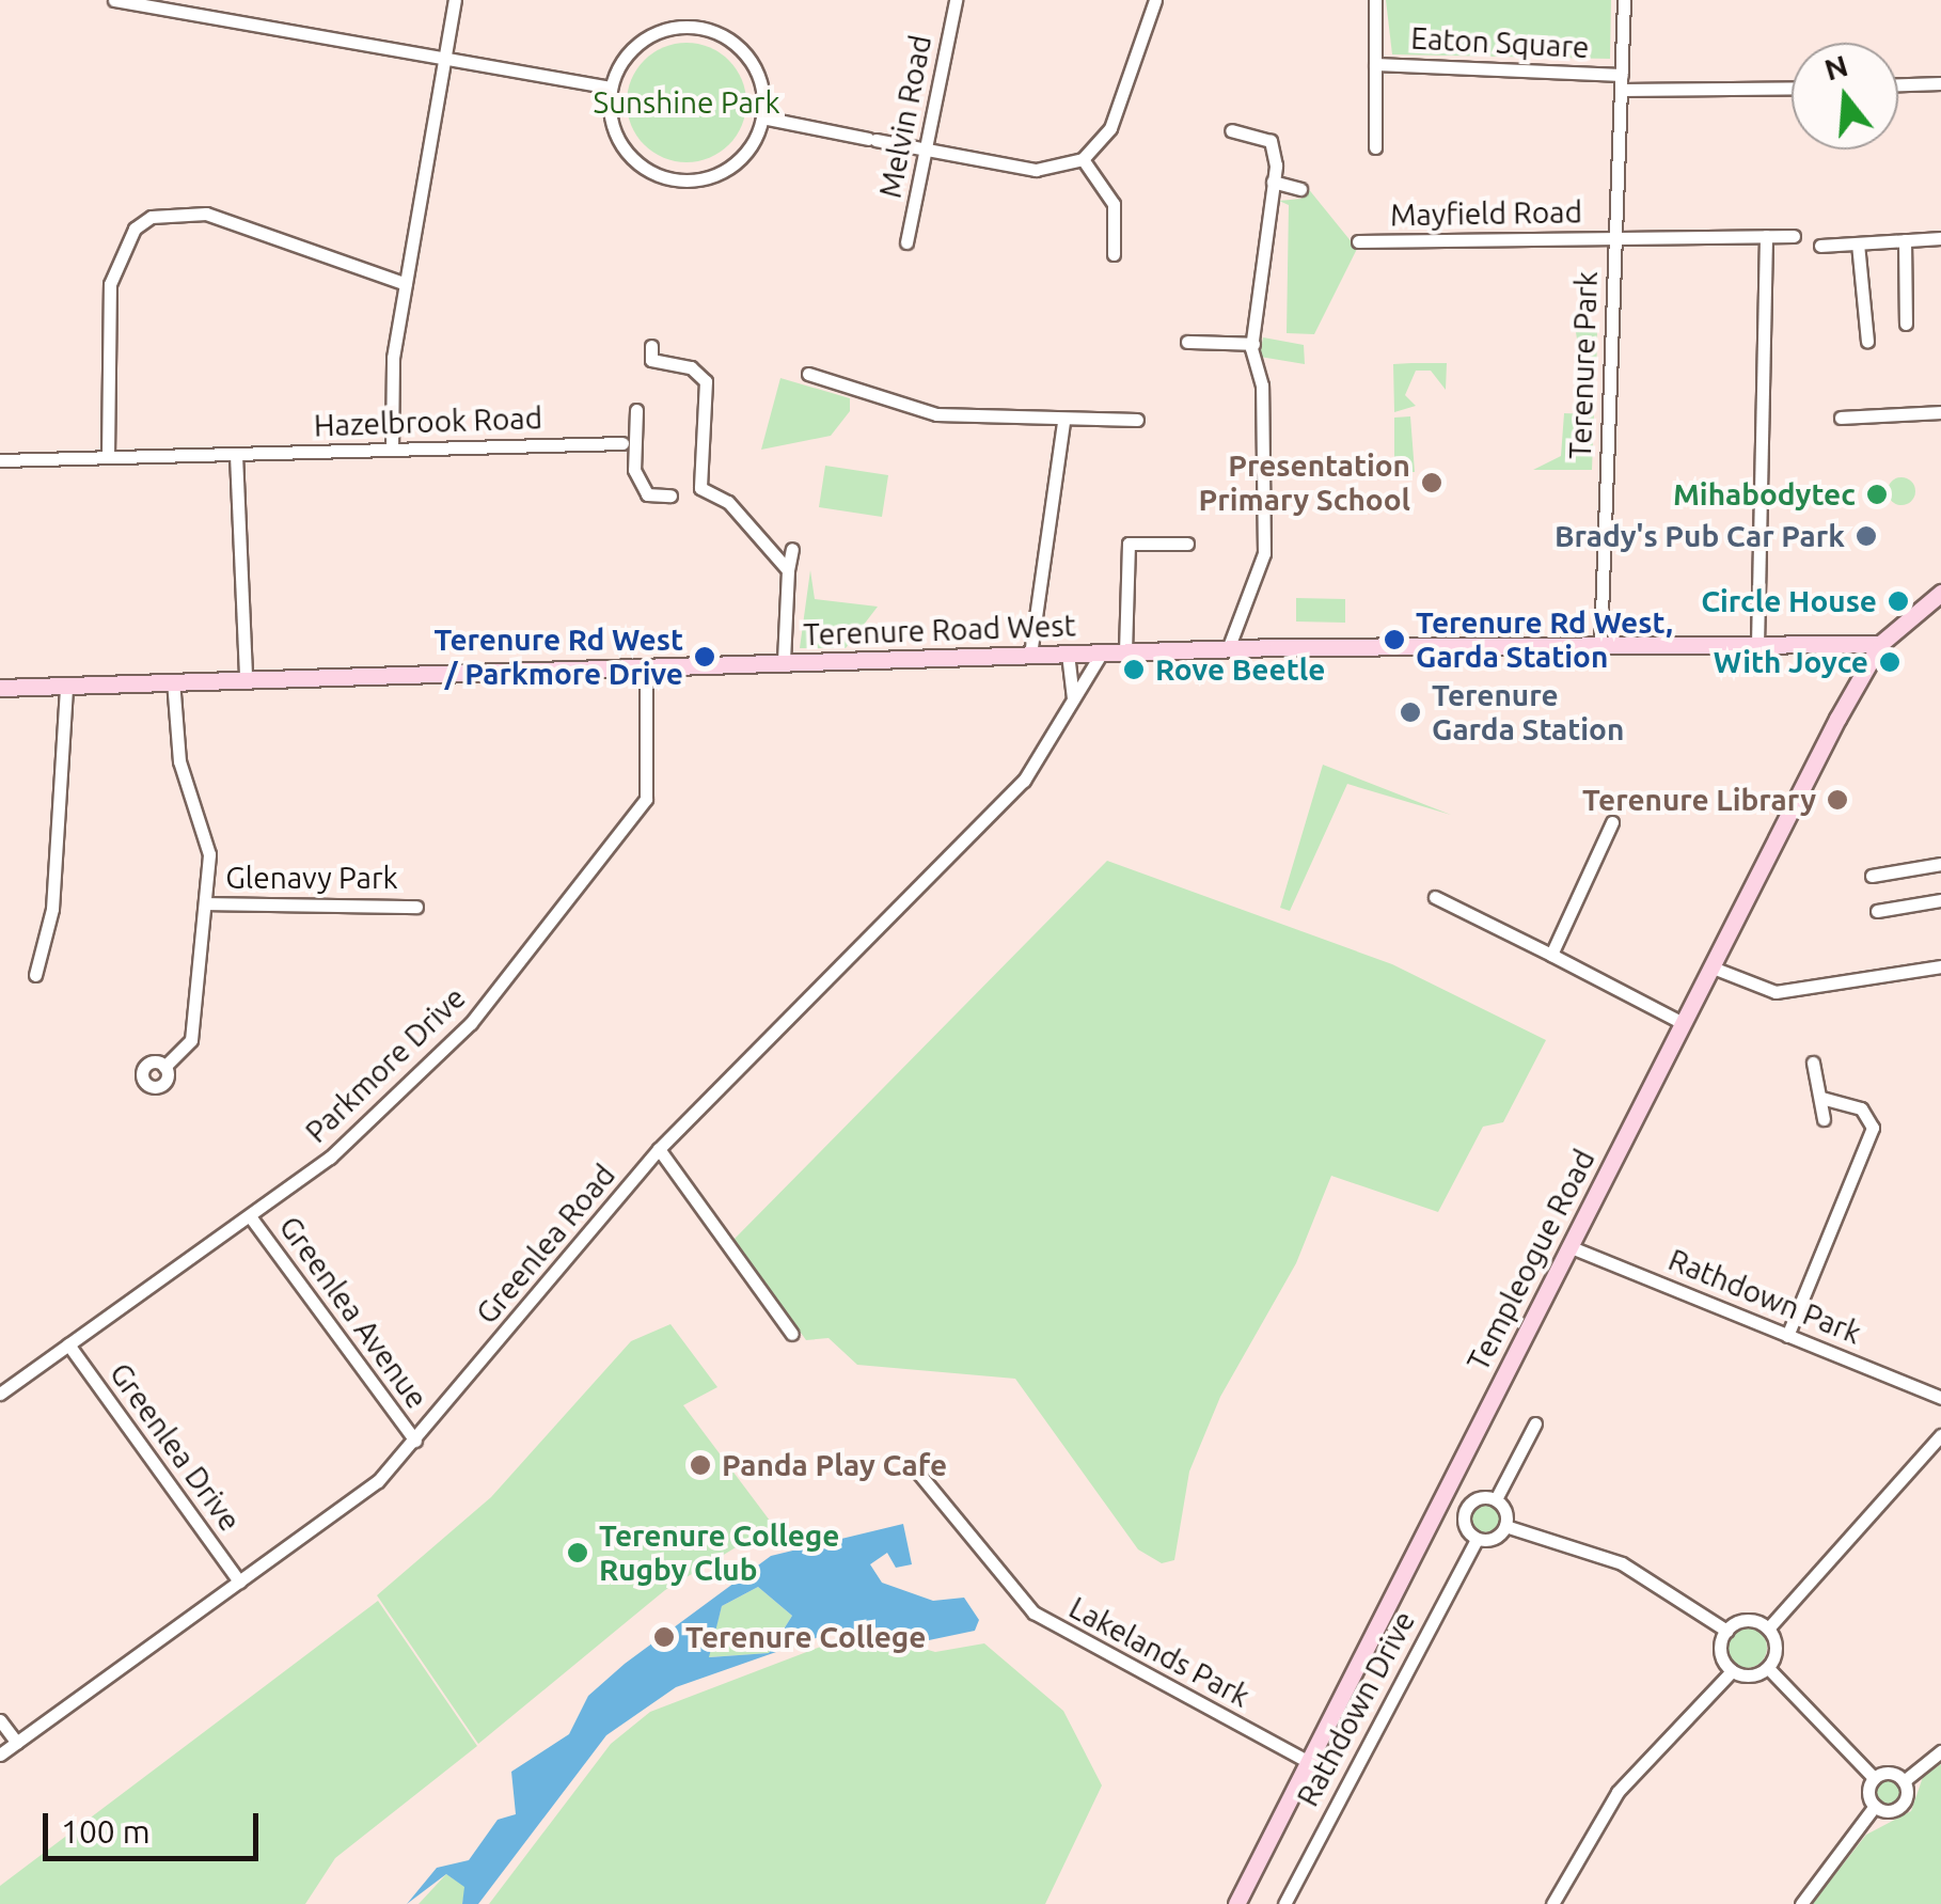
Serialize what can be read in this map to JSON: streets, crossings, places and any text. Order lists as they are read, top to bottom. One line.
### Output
{"streets":{"main road":["Terenure Road West","Templeogue Road"],"street":["Eaton Square","Melvin Road","Mayfield Road","Terenure Park","Hazelbrook Road","Glenavy Park","Parkmore Drive","Greenlea Road","Rathdown Park","Greenlea Avenue","Greenlea Drive","Lakelands Park","Rathdown Drive"]},"crossings":[["Eaton Square","Terenure Park"],["Mayfield Road","Terenure Park"],["Terenure Park","Terenure Road West"],["Terenure Road West","Glenavy Park"],["Terenure Road West","Parkmore Drive"],["Terenure Road West","Greenlea Road"],["Terenure Road West","Templeogue Road"],["Parkmore Drive","Greenlea Avenue"],["Parkmore Drive","Greenlea Drive"],["Greenlea Road","Greenlea Avenue"],["Greenlea Road","Greenlea Drive"],["Templeogue Road","Rathdown Park"],["Templeogue Road","Lakelands Park"]],"parks":["Sunshine Park"],"places":["Presentation Primary School","Mihabodytec","Brady's Pub Car Park","Circle House","Terenure Rd West, Garda Station","Terenure Rd West / Parkmore Drive","With Joyce","Rove Beetle","Terenure Garda Station","Terenure Library","Panda Play Cafe","Terenure College Rugby Club","Terenure College"],"scale_bar":"100 m","north":"top"}
